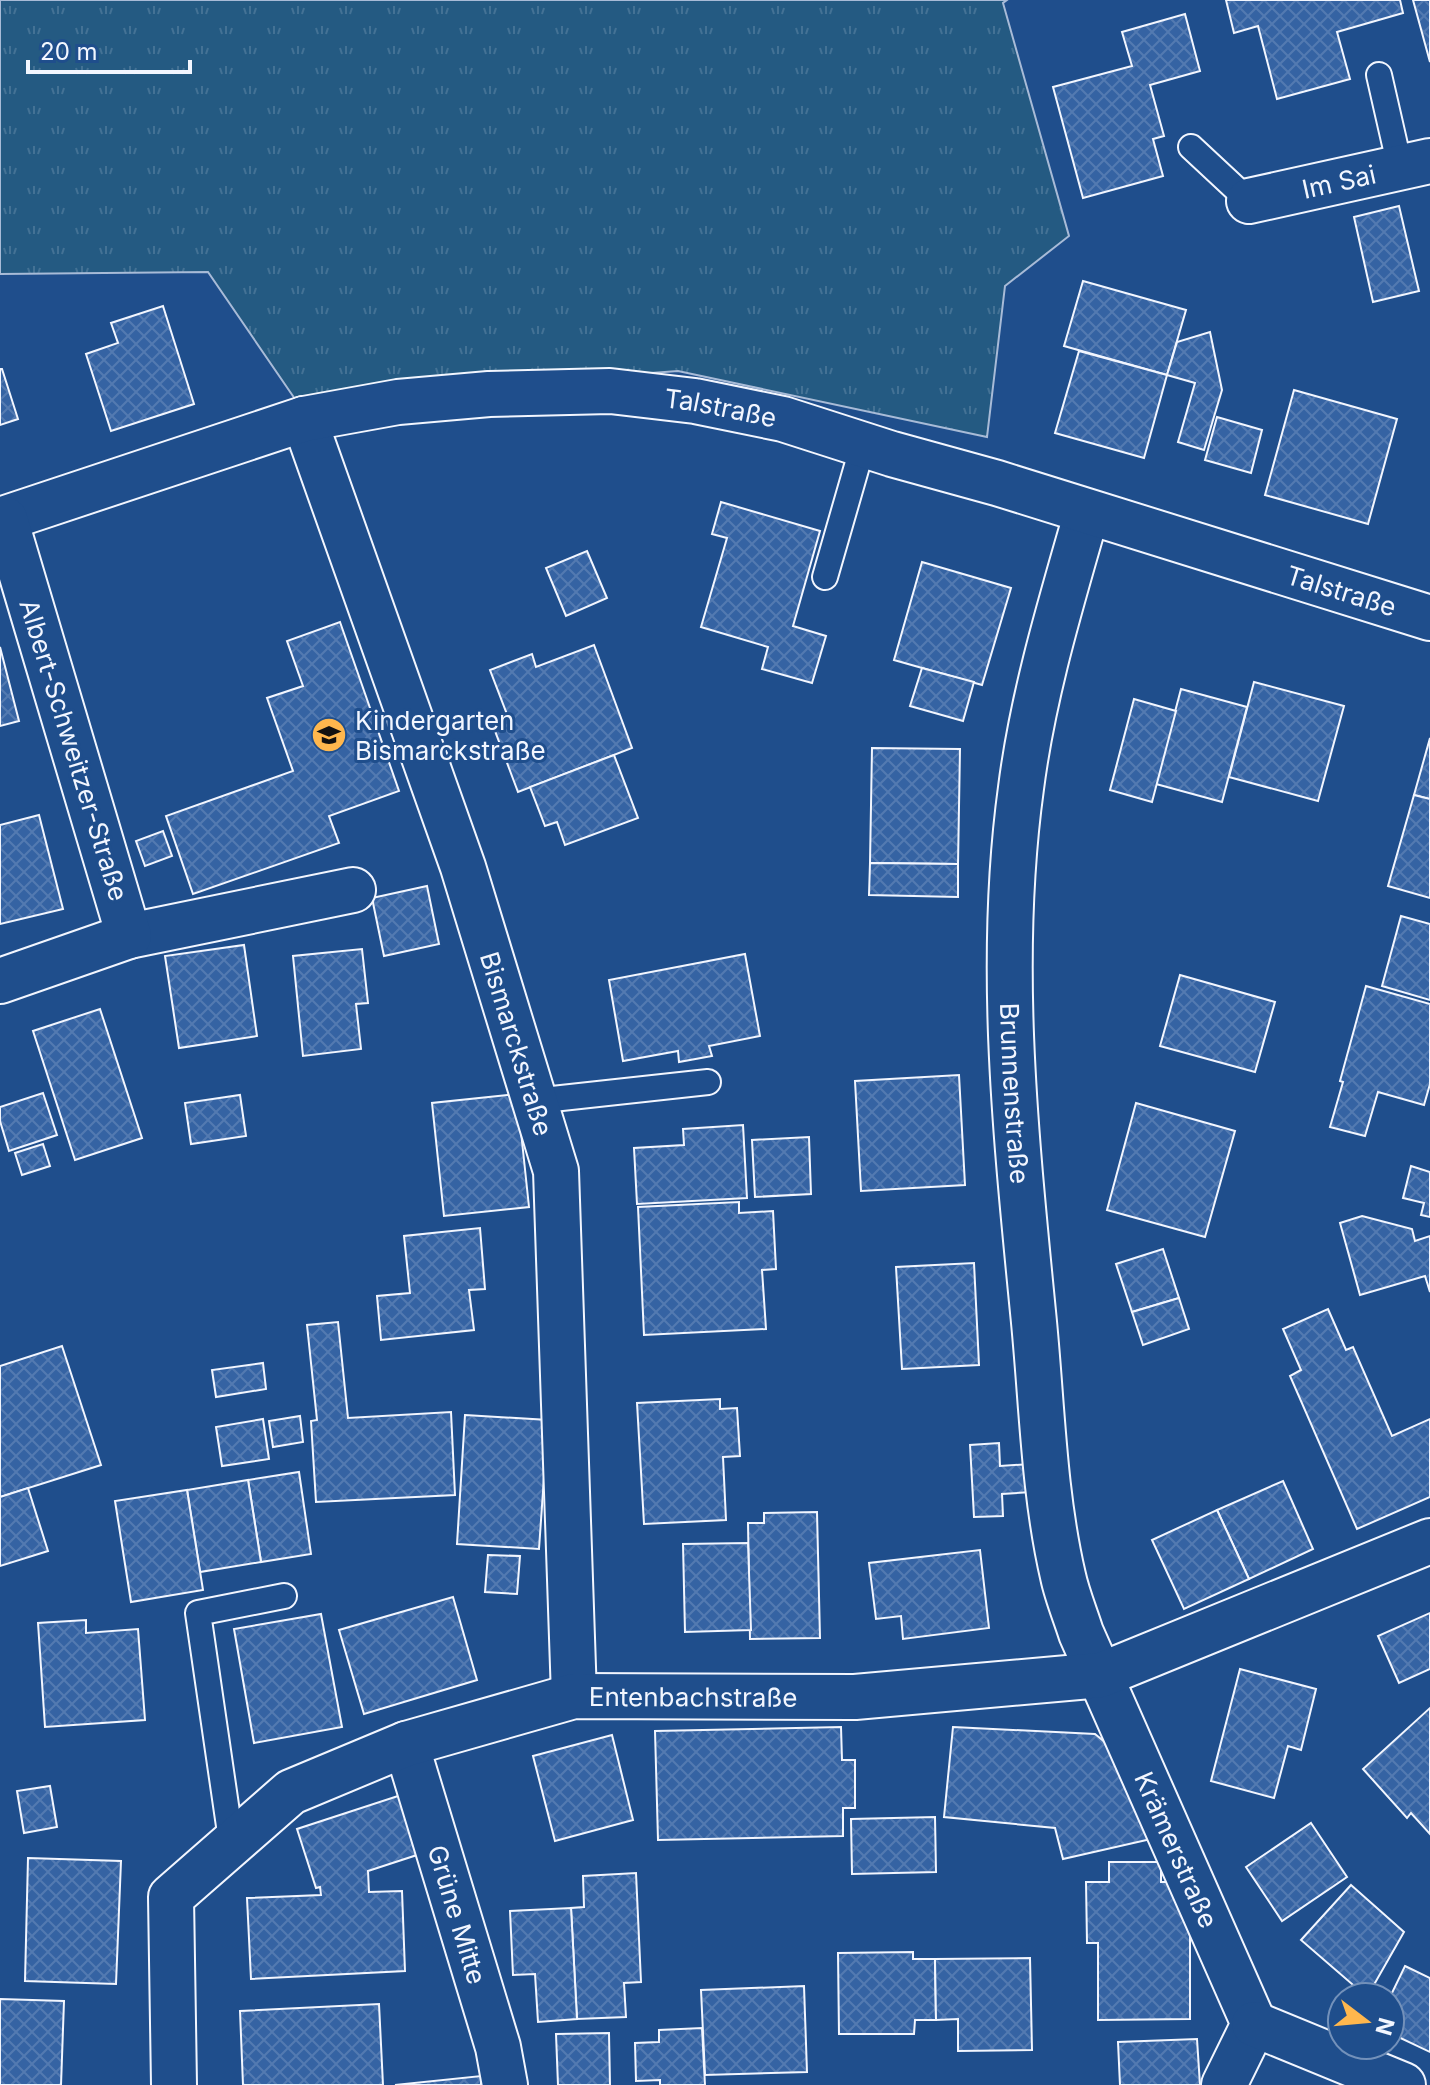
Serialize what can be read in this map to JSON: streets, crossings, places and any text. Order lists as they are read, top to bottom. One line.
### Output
{"streets":{"street":["Im Sai","Talstraße","Albert-Schweitzer-Straße","Bismarckstraße","Brunnenstraße","Entenbachstraße","Krämerstraße","Grüne Mitte"]},"crossings":[["Talstraße","Albert-Schweitzer-Straße"],["Talstraße","Bismarckstraße"],["Talstraße","Brunnenstraße"],["Bismarckstraße","Entenbachstraße"],["Brunnenstraße","Entenbachstraße"],["Brunnenstraße","Krämerstraße"],["Entenbachstraße","Krämerstraße"],["Entenbachstraße","Grüne Mitte"]],"places":{"school or university":["Kindergarten Bismarckstraße"]},"scale_bar":"20 m","north":"right"}
